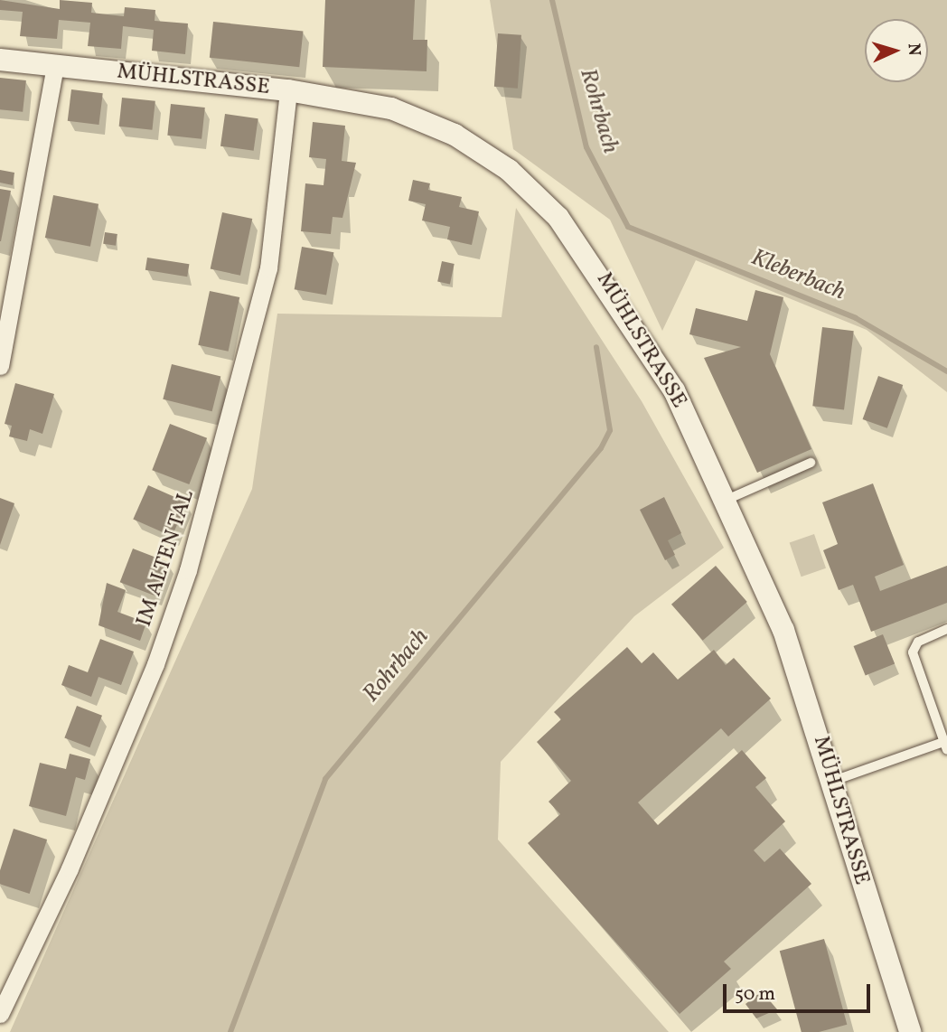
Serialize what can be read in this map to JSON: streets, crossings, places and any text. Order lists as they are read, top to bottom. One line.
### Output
{"streets":{"street":["MÜHLSTRASSE","IM ALTEN TAL"]},"crossings":[["MÜHLSTRASSE","IM ALTEN TAL"]],"water":["Rohrbach","Kleberbach"],"scale_bar":"50 m","north":"right"}
